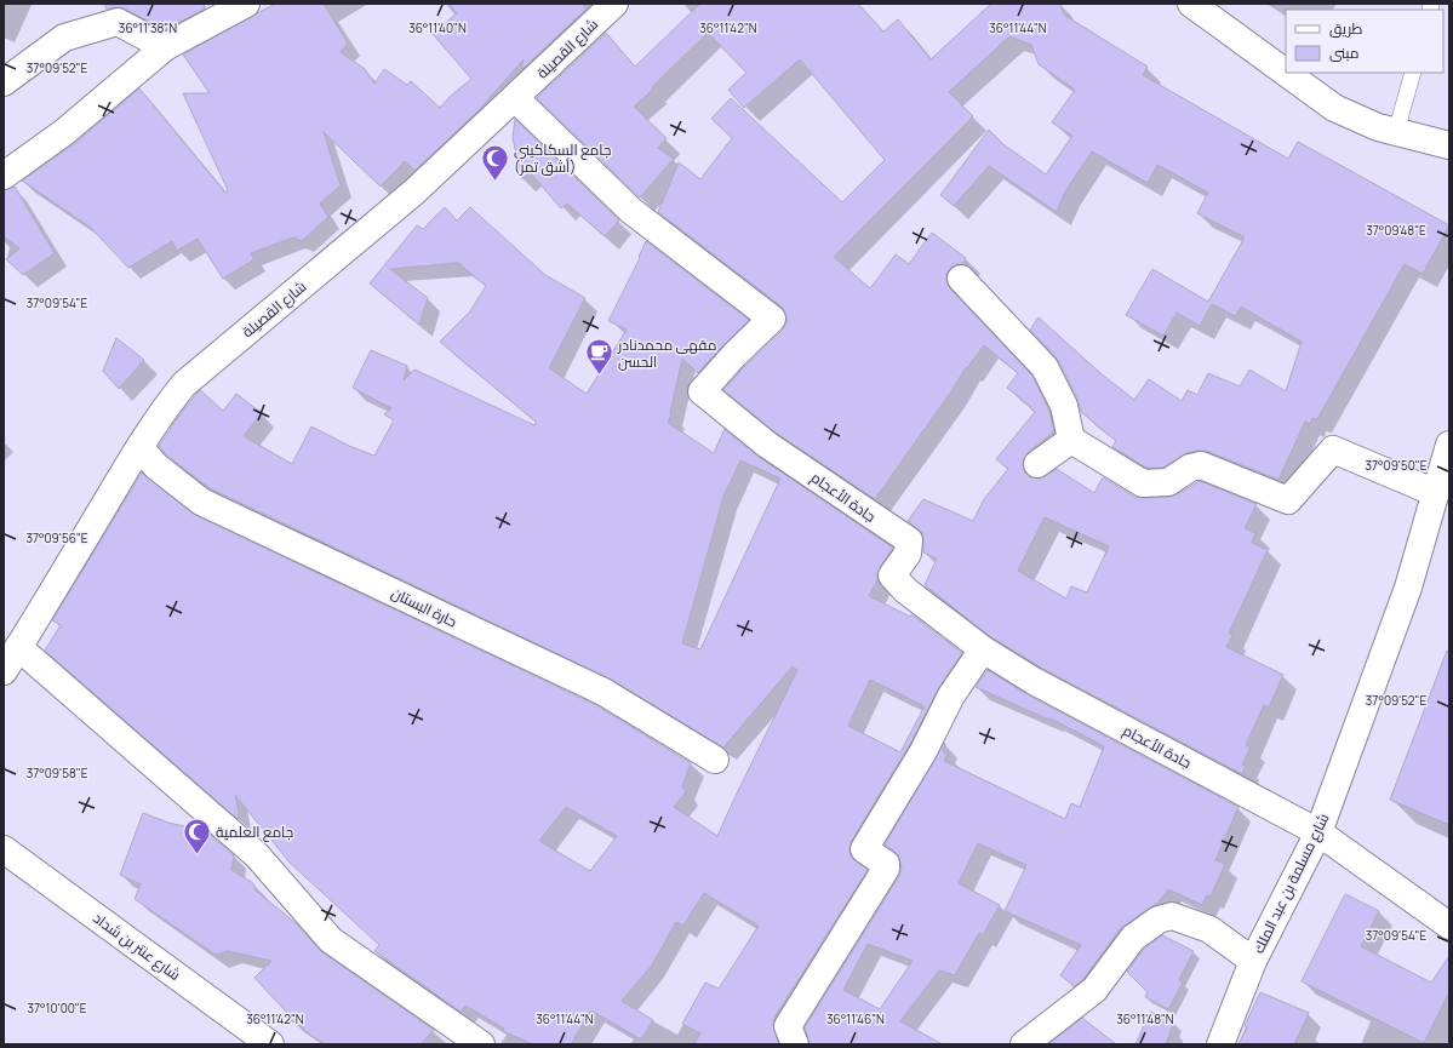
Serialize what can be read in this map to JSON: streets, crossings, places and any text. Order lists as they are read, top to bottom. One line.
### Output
{"streets":{"street":["شارع القصيلة","جادة الأعجام","حارة البستان","شارع مسلمة بن عبد الملك","شارع عنتر بن شداد"]},"crossings":[["شارع القصيلة","جادة الأعجام"],["شارع القصيلة","حارة البستان"],["جادة الأعجام","شارع مسلمة بن عبد الملك"]],"places":{"mosque":["جامع السكاكيني (أشق تمر)","جامع العلمية"],"cafe":["مقهى محمدنادر الحسن"]},"legend":["طريق","مبنى"],"coordinates":["36°11'38\"N","36°11'40\"N","36°11'42\"N","36°11'44\"N","37°09'52\"E","37°09'48\"E","37°09'54\"E","37°09'50\"E","37°09'56\"E","37°09'58\"E","37°10'00\"E","36°11'46\"N","36°11'48\"N"]}
